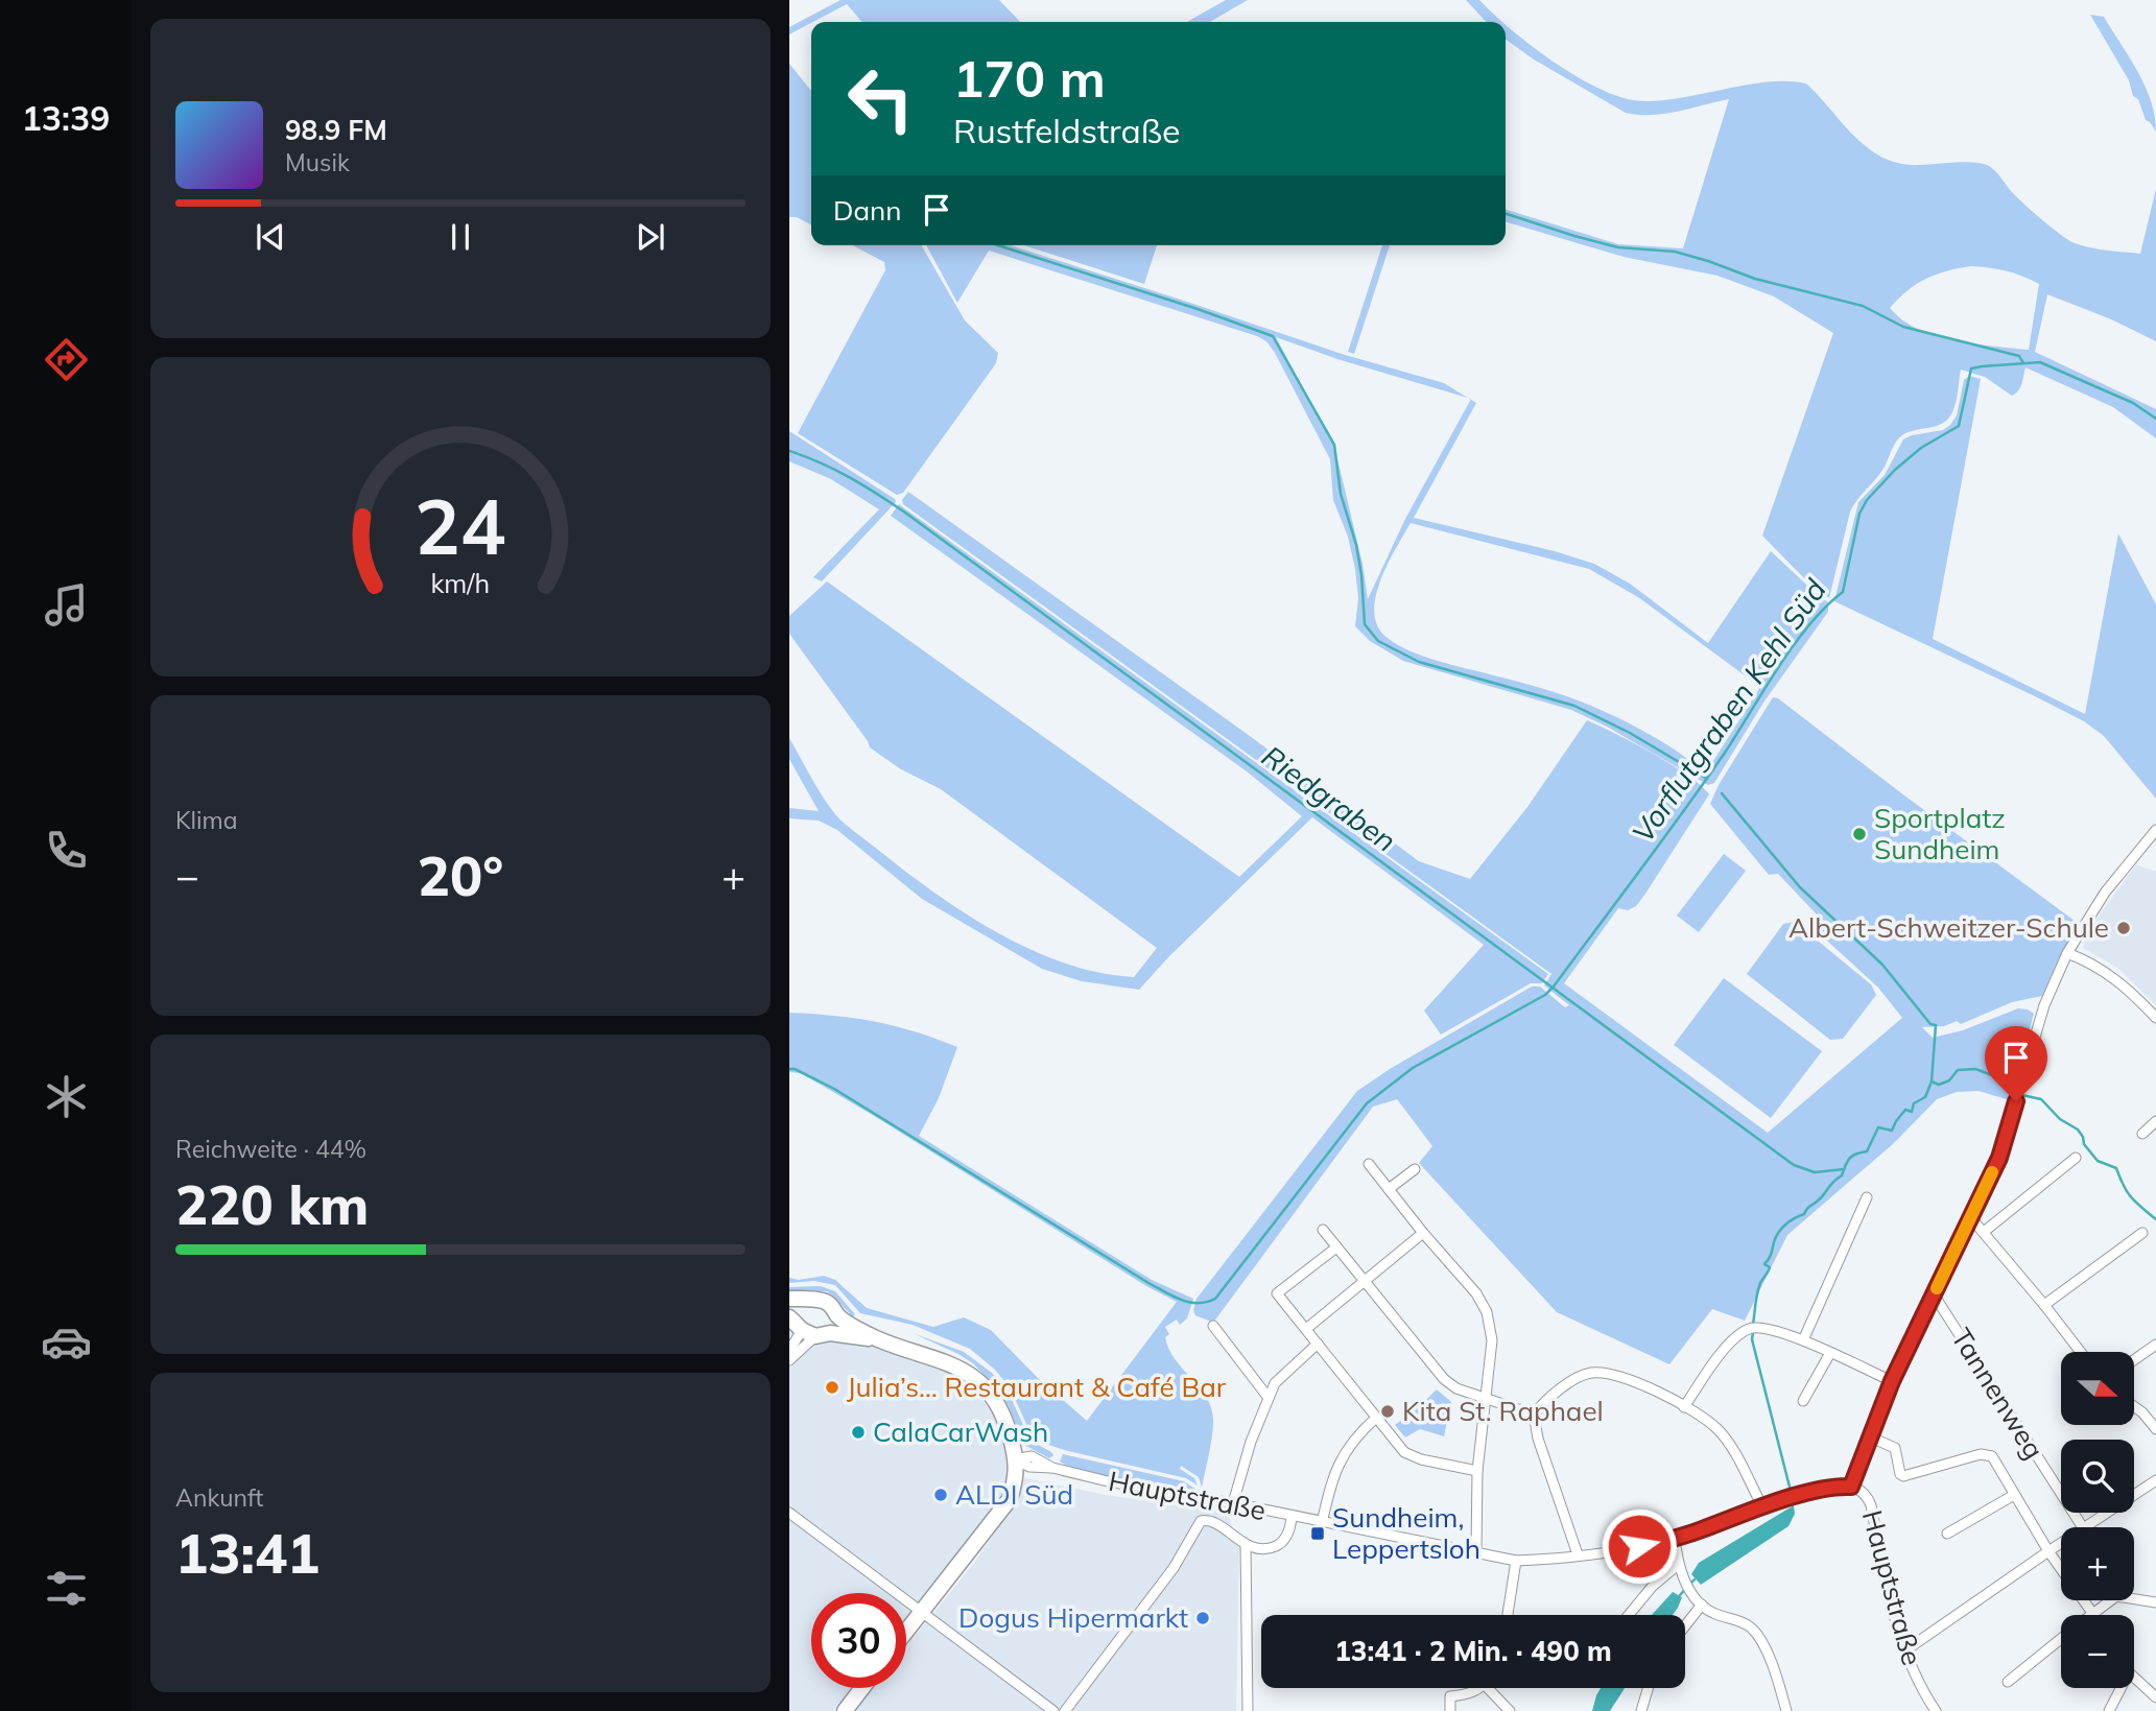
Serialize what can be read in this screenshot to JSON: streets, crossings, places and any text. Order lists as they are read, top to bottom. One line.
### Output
{"streets":{"street":["Tannenweg","Hauptstraße"]},"water":["Vorflutgraben Kehl Süd","Riedgraben"],"places":{"other":["Sportplatz Sundheim","Albert-Schweitzer-Schule","Julia’s… Restaurant & Café Bar","Kita St. Raphael","CalaCarWash","ALDI Süd","Dogus Hipermarkt"],"transit":["Sundheim, Leppertsloh"]},"north":"right","page":{"tabs":"13:39","turn":["170 m","Rustfeldstraße"],"song":["98.9 FM","Musik"],"then":"Dann","tile":["Klima",["Reichweite · 44%","220 km"],["Ankunft","13:41"]],"heat":["−","20°","+"],"map_buttons":["+","−"],"limit":"30","trip":"13:41 · 2 Min. · 490 m","gauge":["24","km/h"]}}
